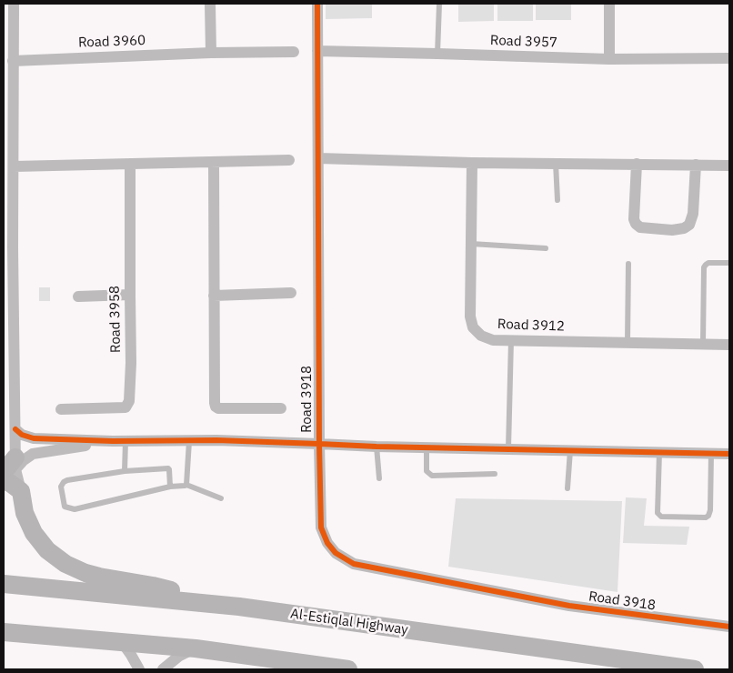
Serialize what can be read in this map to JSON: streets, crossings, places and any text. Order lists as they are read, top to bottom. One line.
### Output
{"streets":{"main road":["Al-Estiqlal Highway"],"street":["Road 3960","Road 3957","Road 3958","Road 3912","Road 3918"]},"crossings":[["Road 3957","Road 3918"]]}
